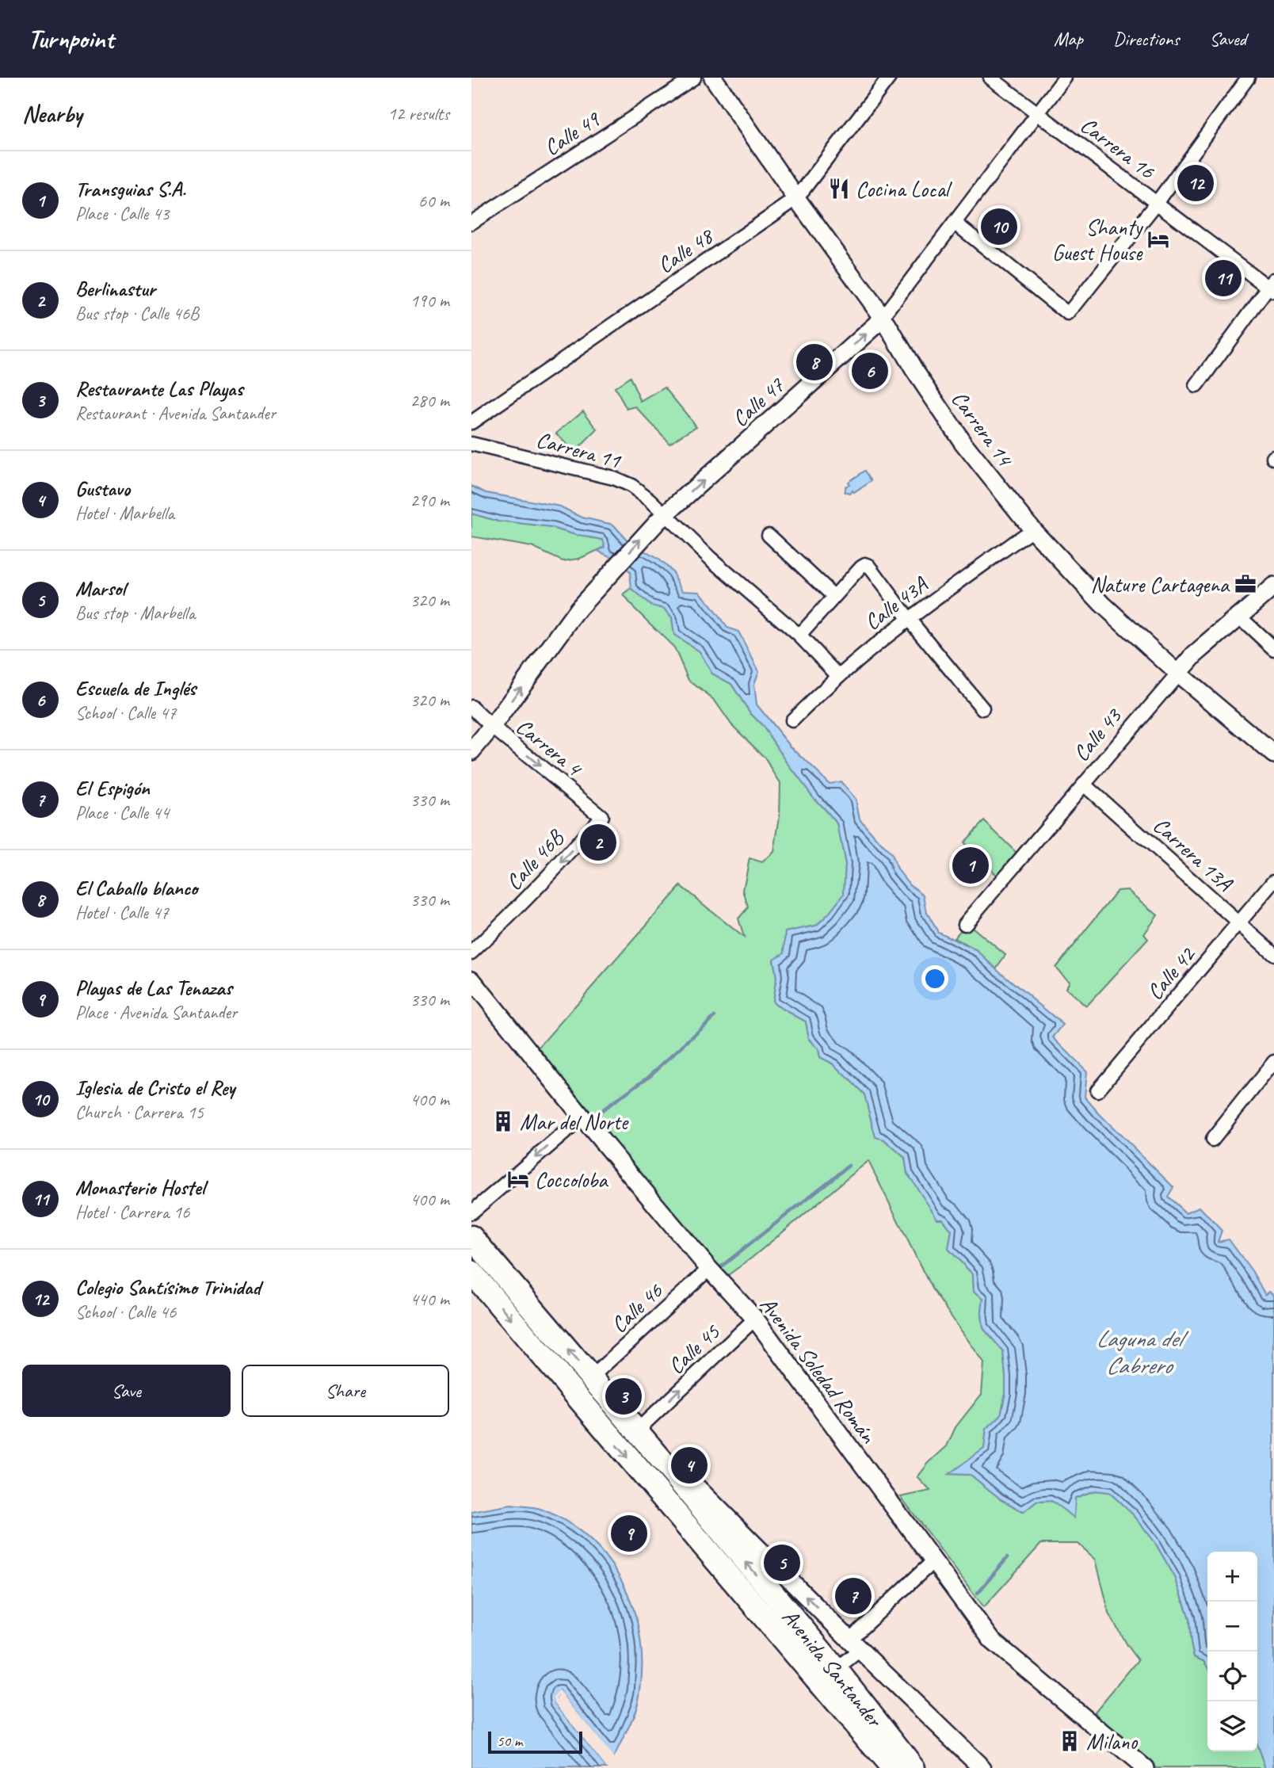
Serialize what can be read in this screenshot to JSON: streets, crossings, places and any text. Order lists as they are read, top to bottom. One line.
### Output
{"streets":{"highway":["Avenida Santander"],"street":["Calle 49","Carrera 16","Calle 48","Calle 47","Carrera 14","Carrera 11","Calle 43A","Calle 43","Carrera 4","Carrera 13A","Calle 46B","Calle 42","Calle 46","Calle 45","Avenida Soledad Román"]},"crossings":[["Carrera 16","Calle 47"],["Calle 48","Carrera 14"],["Calle 47","Carrera 14"],["Calle 47","Carrera 11"],["Calle 47","Carrera 4"],["Carrera 14","Calle 43A"],["Carrera 14","Calle 43"],["Carrera 11","Calle 43A"],["Calle 43","Carrera 13A"],["Carrera 4","Calle 46B"],["Carrera 13A","Calle 42"],["Calle 46","Avenida Soledad Román"],["Calle 46","Avenida Santander"],["Calle 45","Avenida Soledad Román"],["Calle 45","Avenida Santander"]],"one_way":["Calle 47","Carrera 4","Calle 46B","Calle 45"],"water":["Laguna del Cabrero"],"places":{"restaurant":["Cocina Local"],"hotel":["Shanty Guest House","Coccoloba"],"office":["Nature Cartagena"],"building":["Mar del Norte","Milano"]},"scale_bar":"50 m","page":{"header":"Turnpoint","nav":["Map","Directions","Saved"],"heading":["Nearby","12 results"],"list":[{"mark":"1","name":"Transguias S.A.","note":"Place · Calle 43","value":"60 m"},{"mark":"2","name":"Berlinastur","note":"Bus stop · Calle 46B","value":"190 m"},{"mark":"3","name":"Restaurante Las Playas","note":"Restaurant · Avenida Santander","value":"280 m"},{"mark":"4","name":"Gustavo","note":"Hotel · Marbella","value":"290 m"},{"mark":"5","name":"Marsol","note":"Bus stop · Marbella","value":"320 m"},{"mark":"6","name":"Escuela de Inglés","note":"School · Calle 47","value":"320 m"},{"mark":"7","name":"El Espigón","note":"Place · Calle 44","value":"330 m"},{"mark":"8","name":"El Caballo blanco","note":"Hotel · Calle 47","value":"330 m"},{"mark":"9","name":"Playas de Las Tenazas","note":"Place · Avenida Santander","value":"330 m"},{"mark":"10","name":"Iglesia de Cristo el Rey","note":"Church · Carrera 15","value":"400 m"},{"mark":"11","name":"Monasterio Hostel","note":"Hotel · Carrera 16","value":"400 m"},{"mark":"12","name":"Colegio Santísimo Trinidad","note":"School · Calle 46","value":"440 m"}],"pins":["12","10","11","8","6","2","1","3","4","9","5","7"],"buttons":["Save","Share"],"map_buttons":["+","−"],"scale":"50 m"}}
